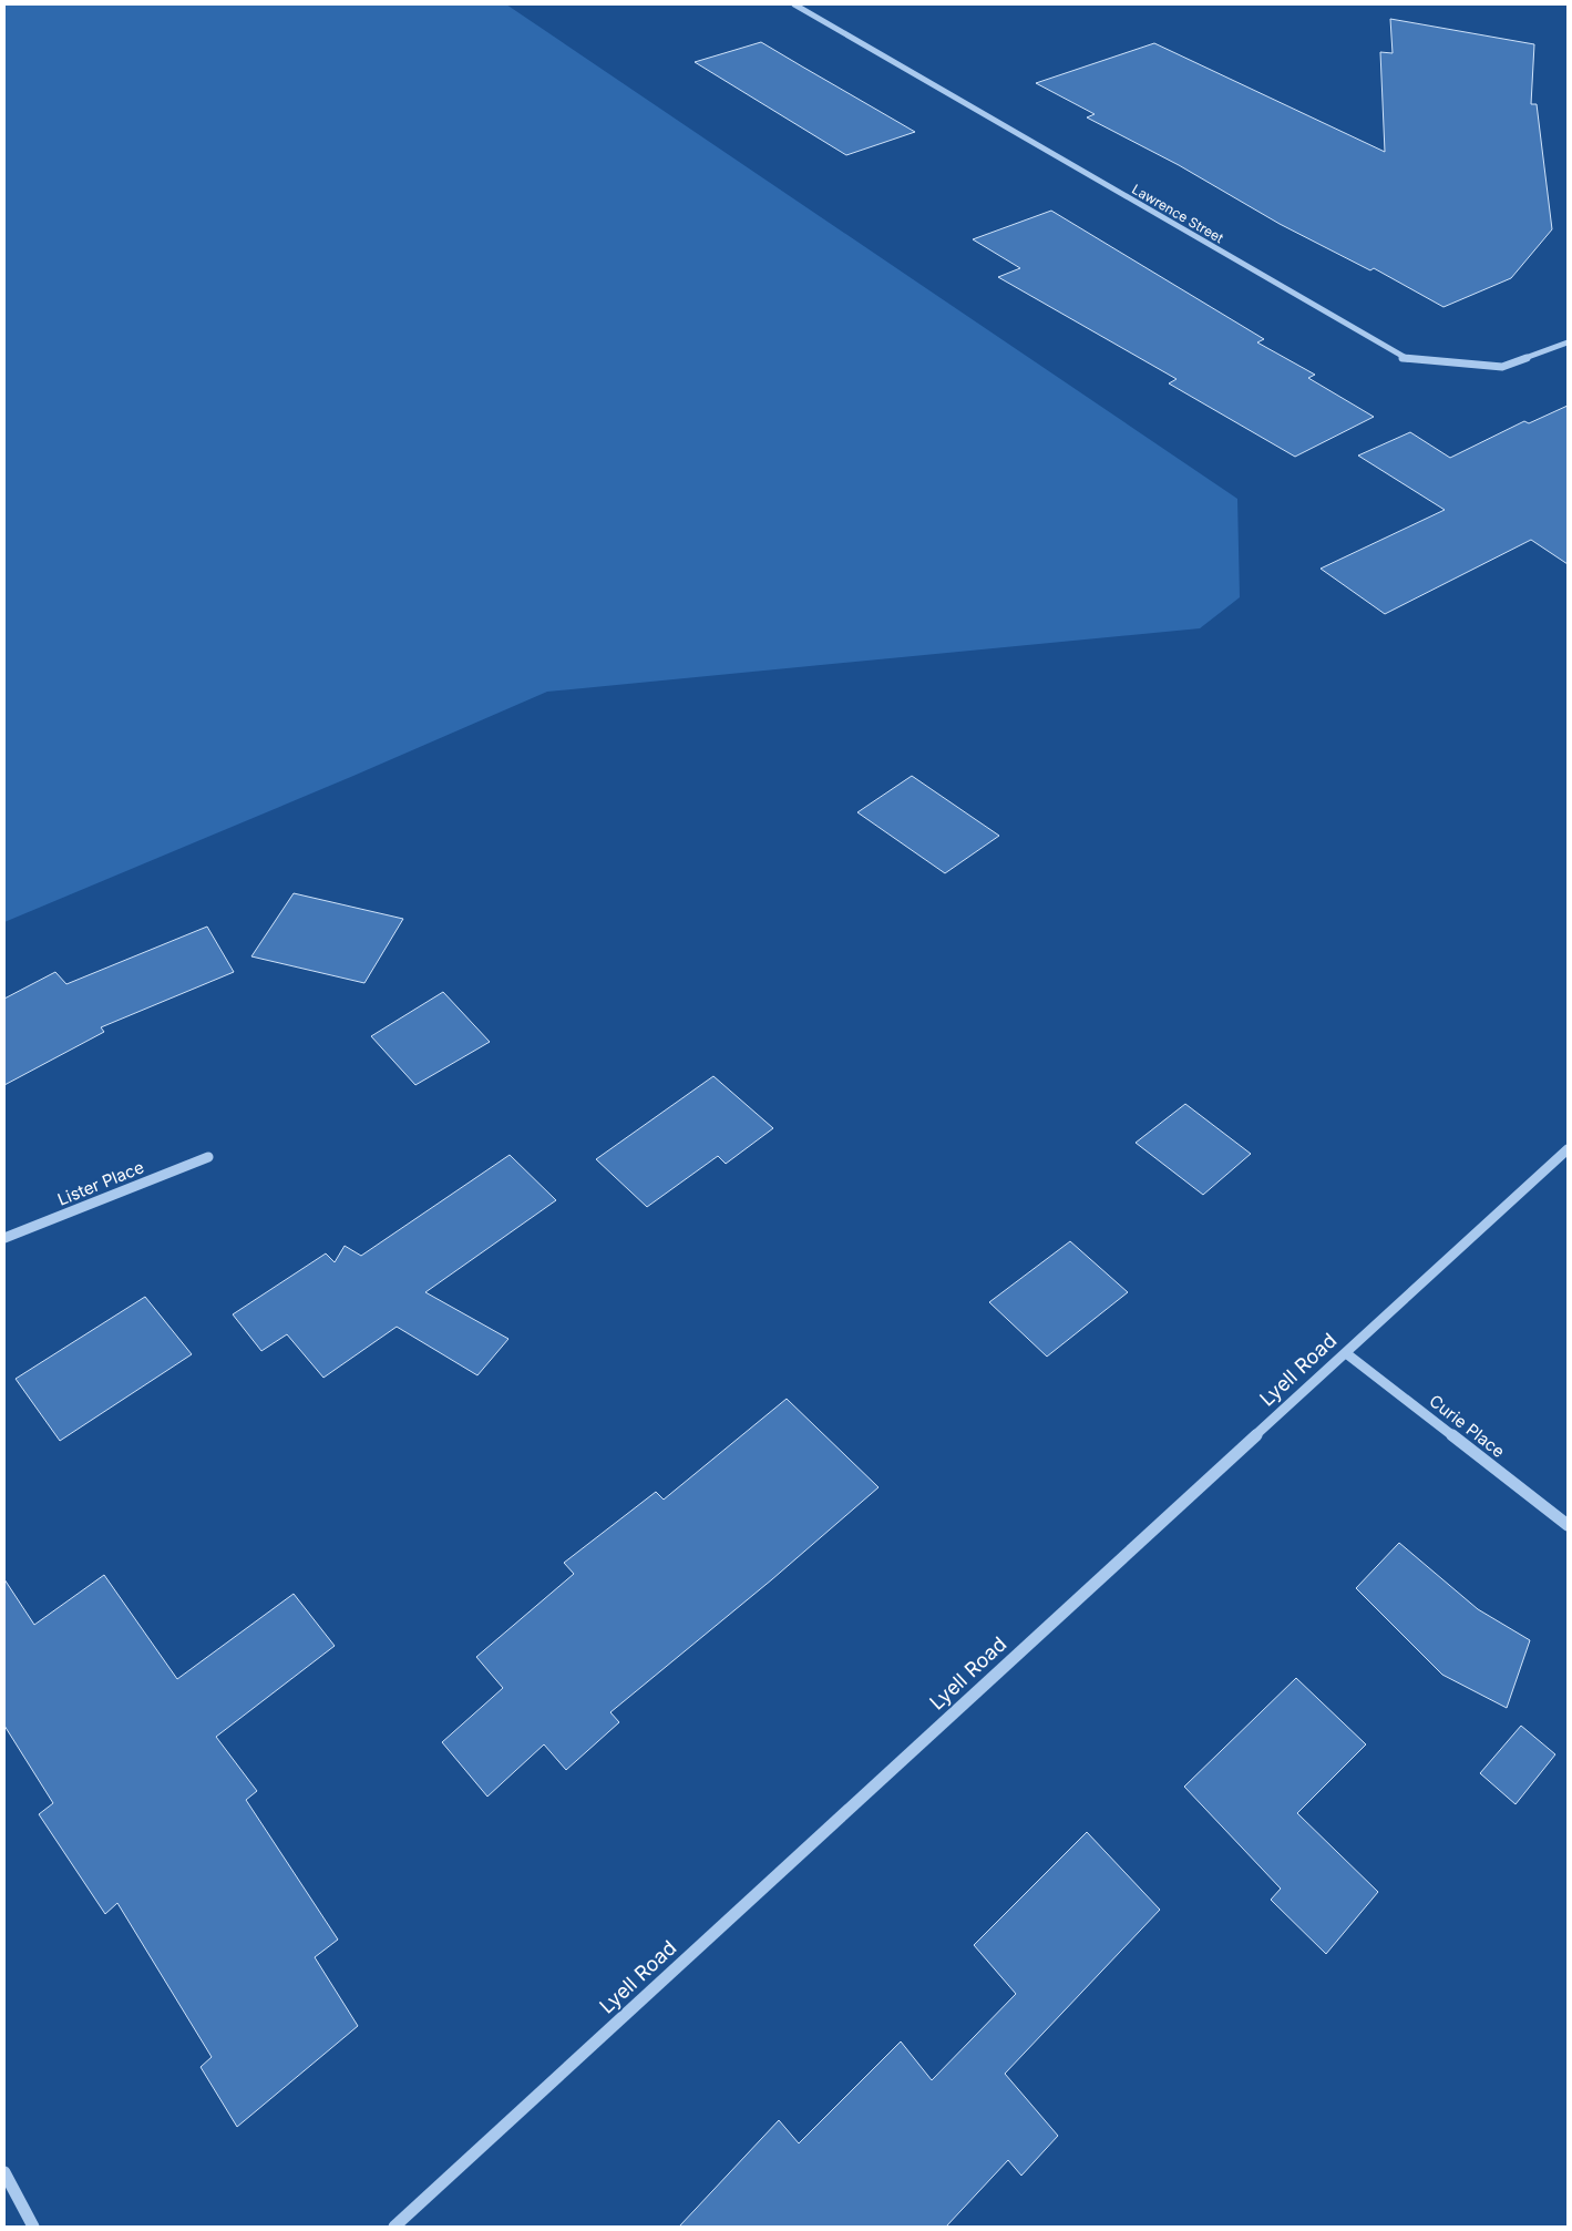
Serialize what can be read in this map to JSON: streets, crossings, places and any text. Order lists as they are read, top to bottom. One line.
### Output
{"streets":{"street":["Lawrence Street","Lister Place","Lyell Road","Curie Place"]},"crossings":[["Lyell Road","Curie Place"]]}
